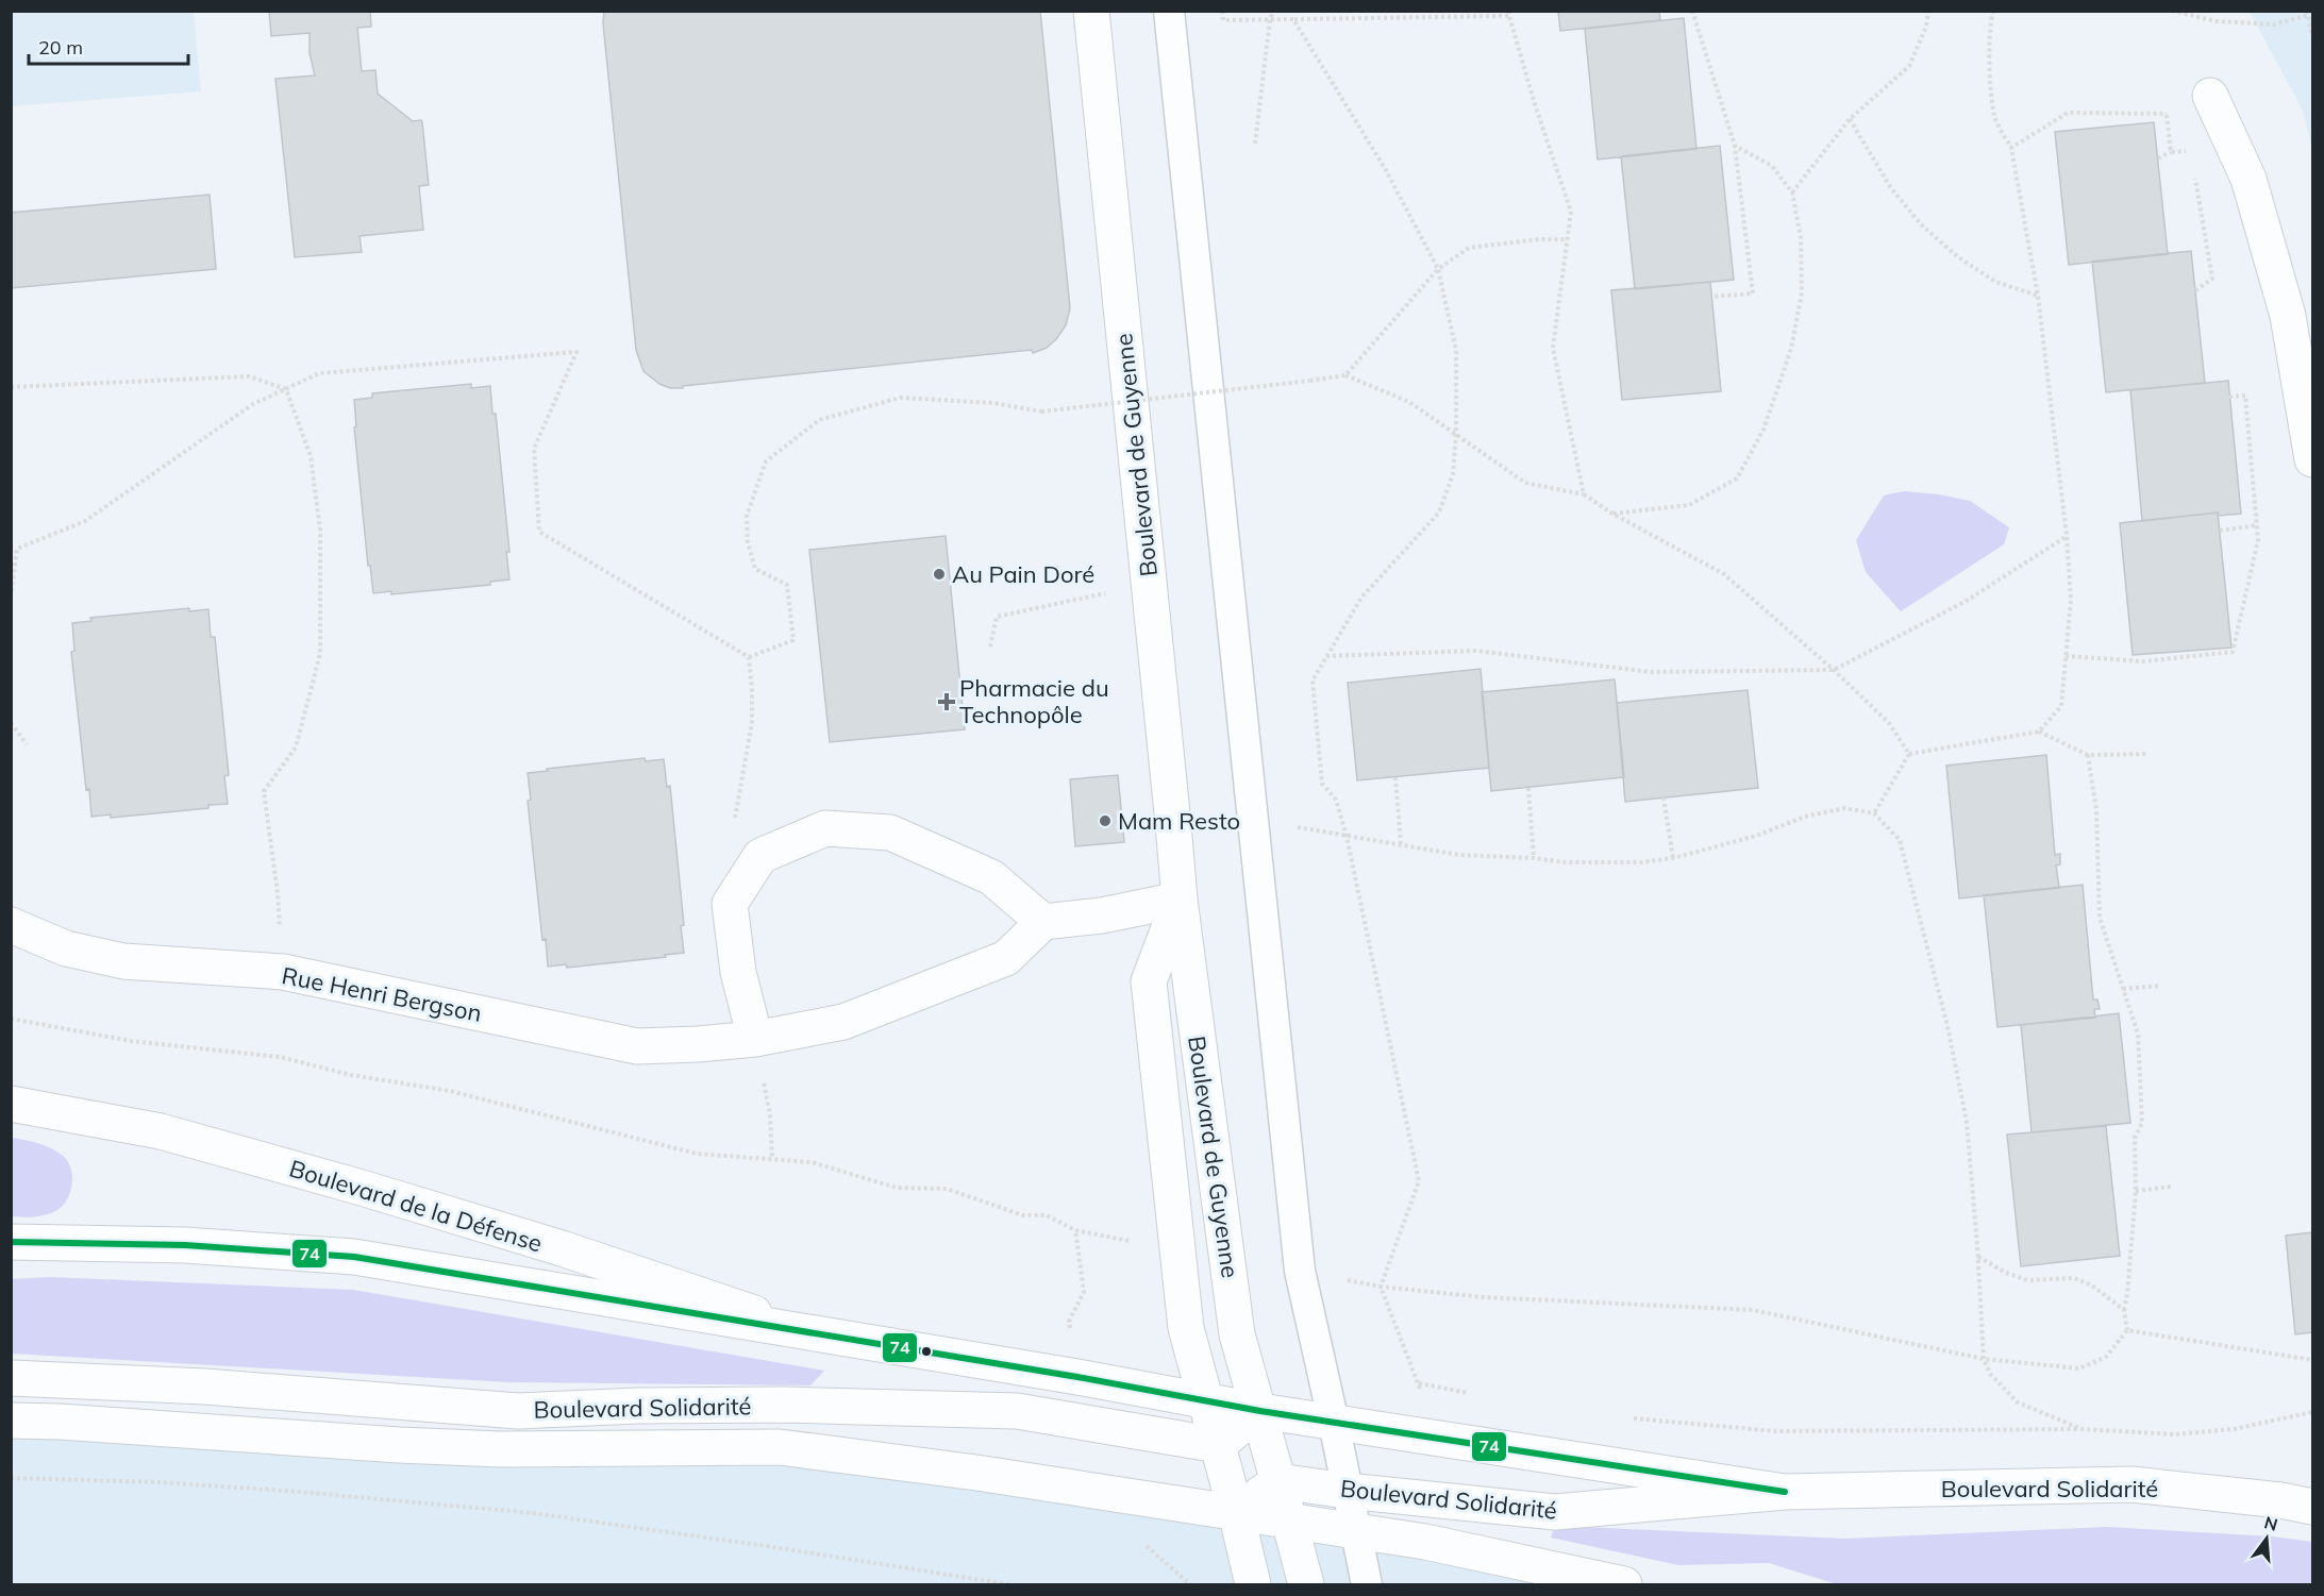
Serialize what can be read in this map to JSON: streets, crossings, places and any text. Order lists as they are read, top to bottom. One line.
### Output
{"streets":{"main road":["Boulevard de Guyenne","Rue Henri Bergson","Boulevard de la Défense","Boulevard Solidarité"]},"crossings":[["Boulevard de Guyenne","Boulevard Solidarité"],["Boulevard de la Défense","Boulevard Solidarité"]],"places":{"other":["Au Pain Doré","Mam Resto"],"health":["Pharmacie du Technopôle"]},"lines":["transit line 74"],"scale_bar":"20 m","north":"top"}
